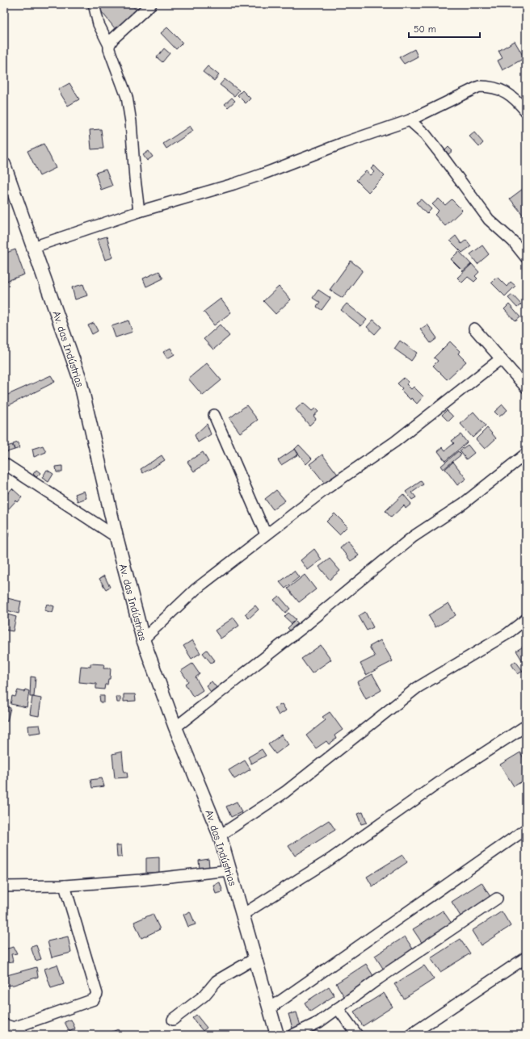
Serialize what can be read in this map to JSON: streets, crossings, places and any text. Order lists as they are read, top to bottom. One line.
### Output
{"streets":{"street":["Av. das Indústrias"]},"scale_bar":"50 m"}
